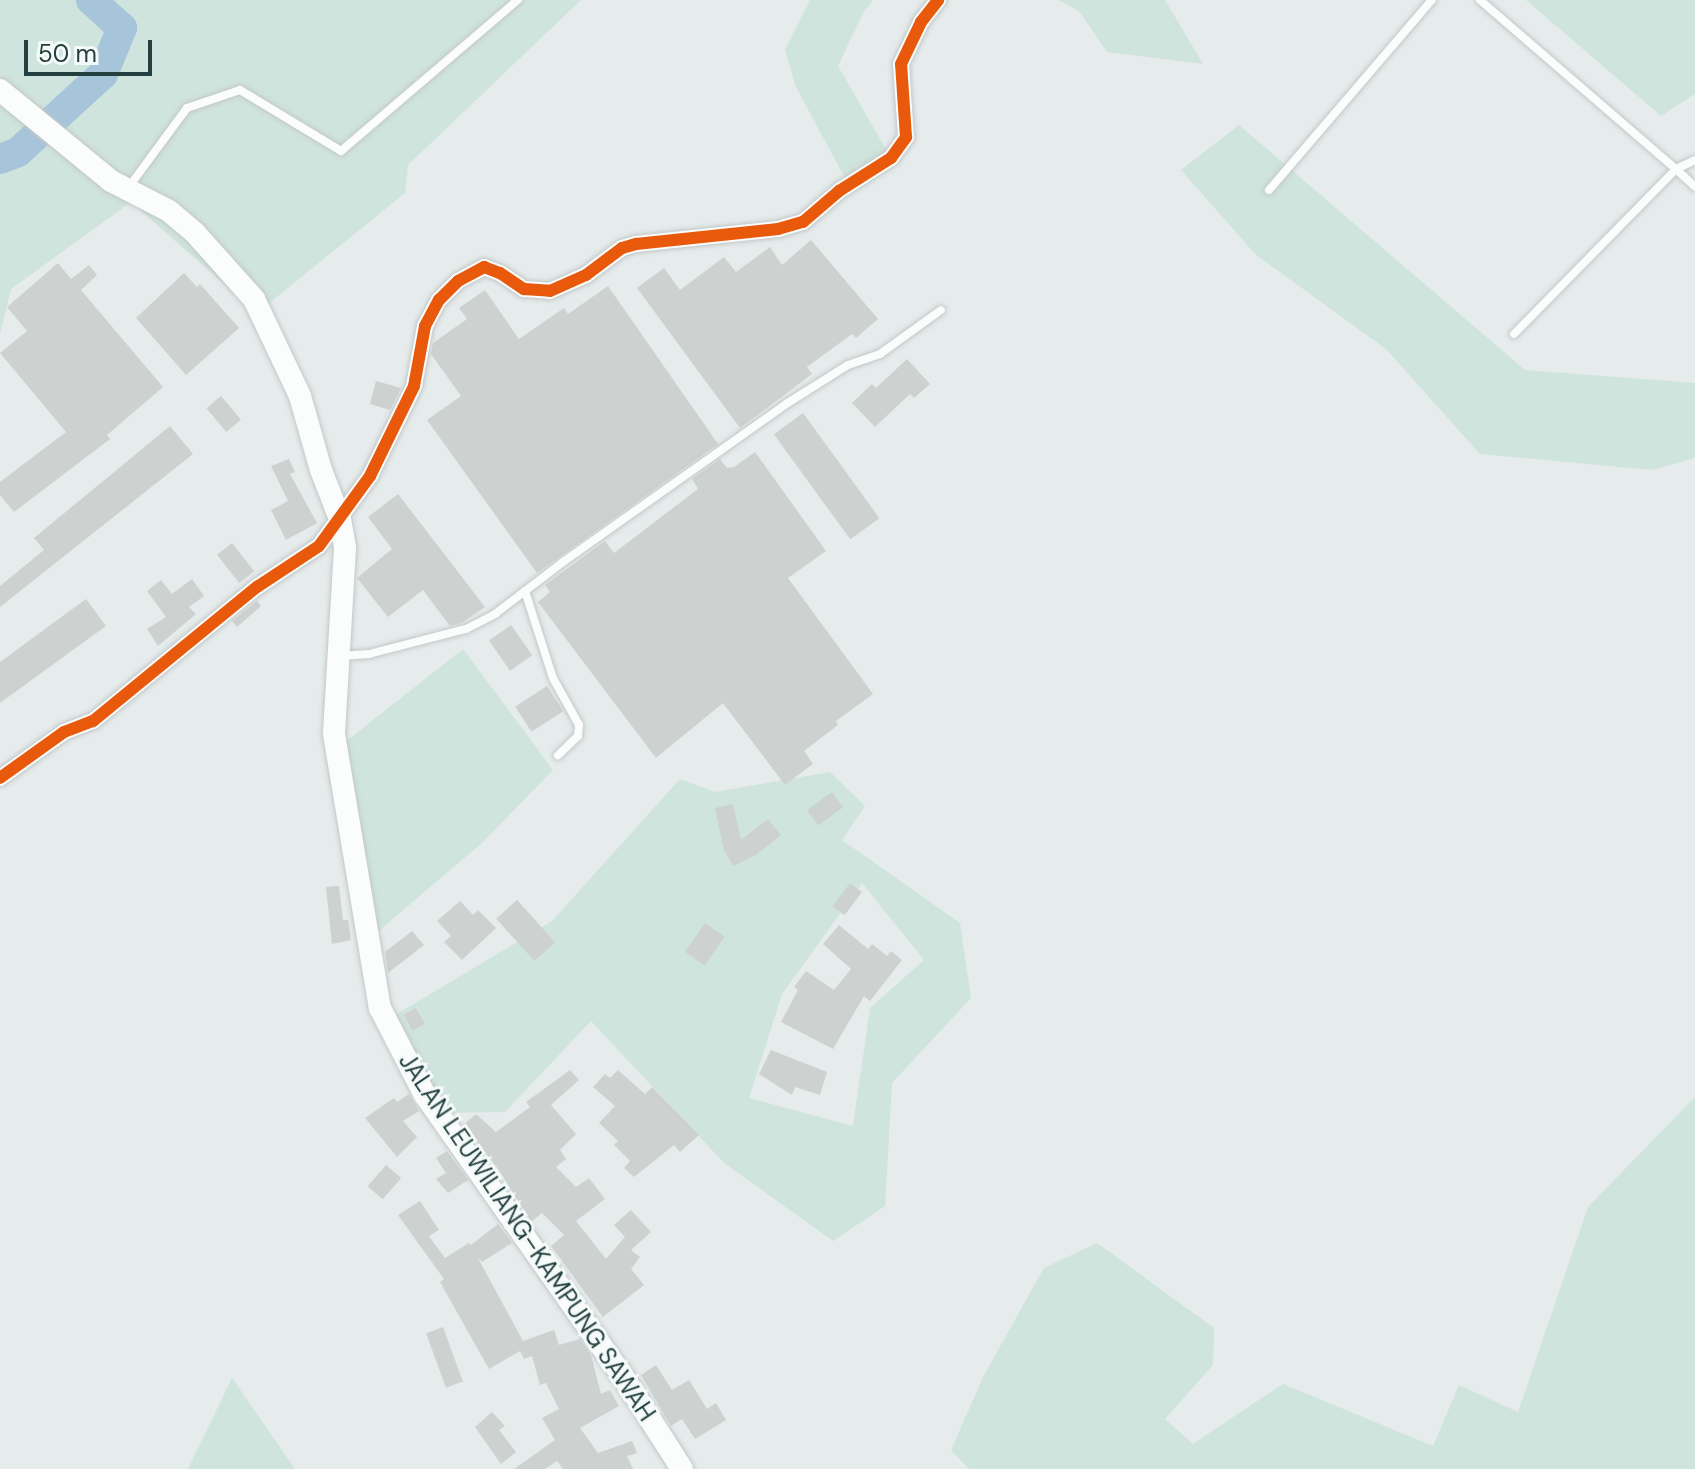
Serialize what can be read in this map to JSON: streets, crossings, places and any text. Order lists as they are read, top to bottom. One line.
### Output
{"streets":{"main road":["JALAN LEUWILIANG–KAMPUNG SAWAH"]},"scale_bar":"50 m"}
